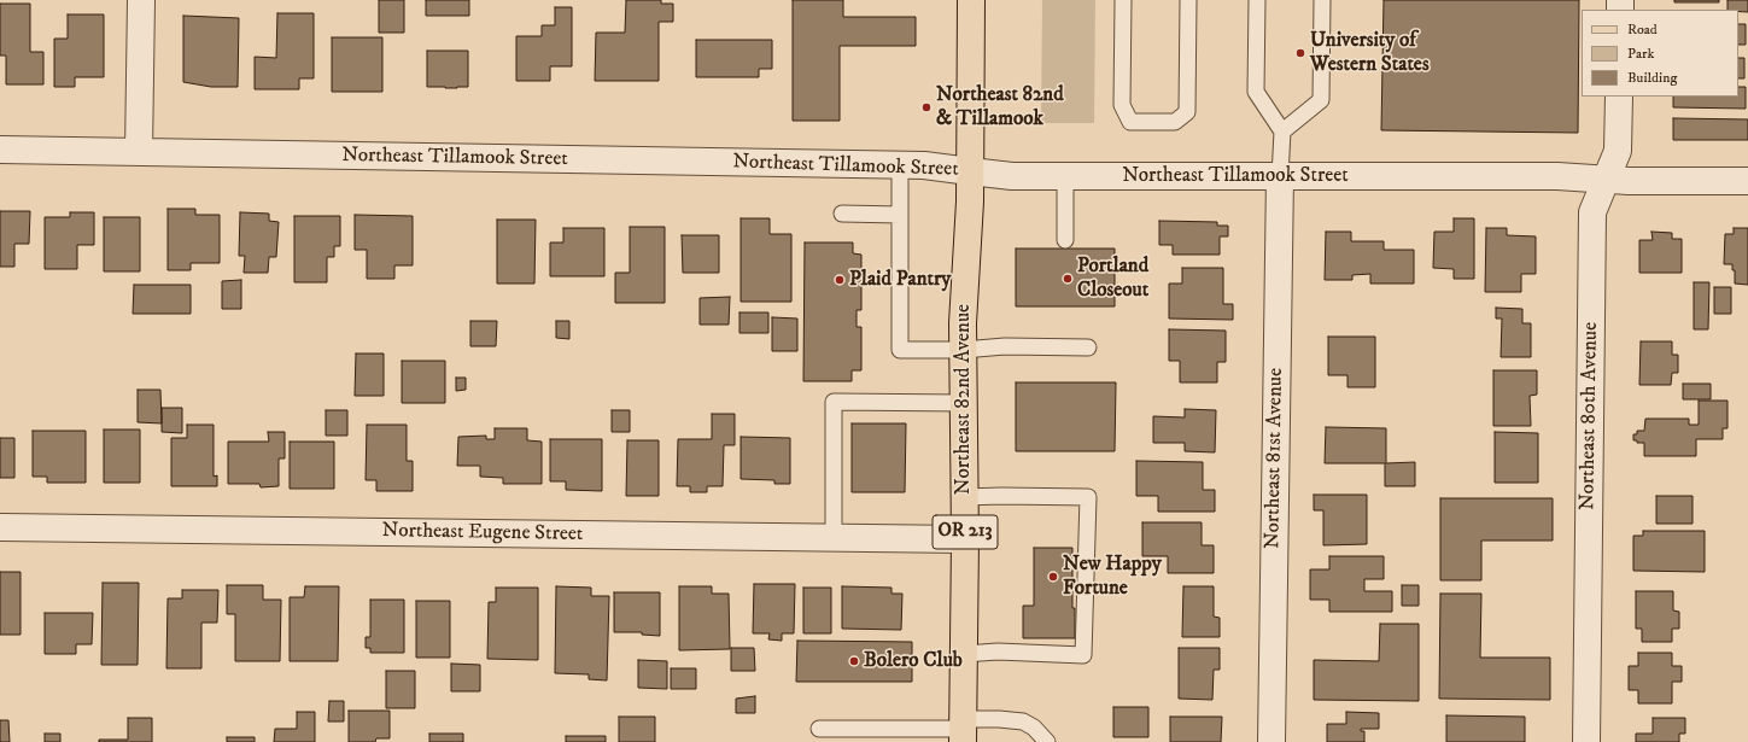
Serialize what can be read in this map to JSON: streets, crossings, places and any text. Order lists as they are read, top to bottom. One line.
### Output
{"streets":{"main road":["Northeast 82nd Avenue","OR 213"],"street":["Northeast Tillamook Street","Northeast 80th Avenue","Northeast 81st Avenue","Northeast Eugene Street"]},"crossings":[["Northeast Tillamook Street","Northeast 82nd Avenue"],["Northeast Tillamook Street","Northeast 80th Avenue"],["Northeast Tillamook Street","Northeast 81st Avenue"],["Northeast 82nd Avenue","Northeast Eugene Street"]],"places":["University of Western States","Northeast 82nd & Tillamook","Portland Closeout","Plaid Pantry","New Happy Fortune","Bolero Club"],"legend":["Road","Park","Building"]}
